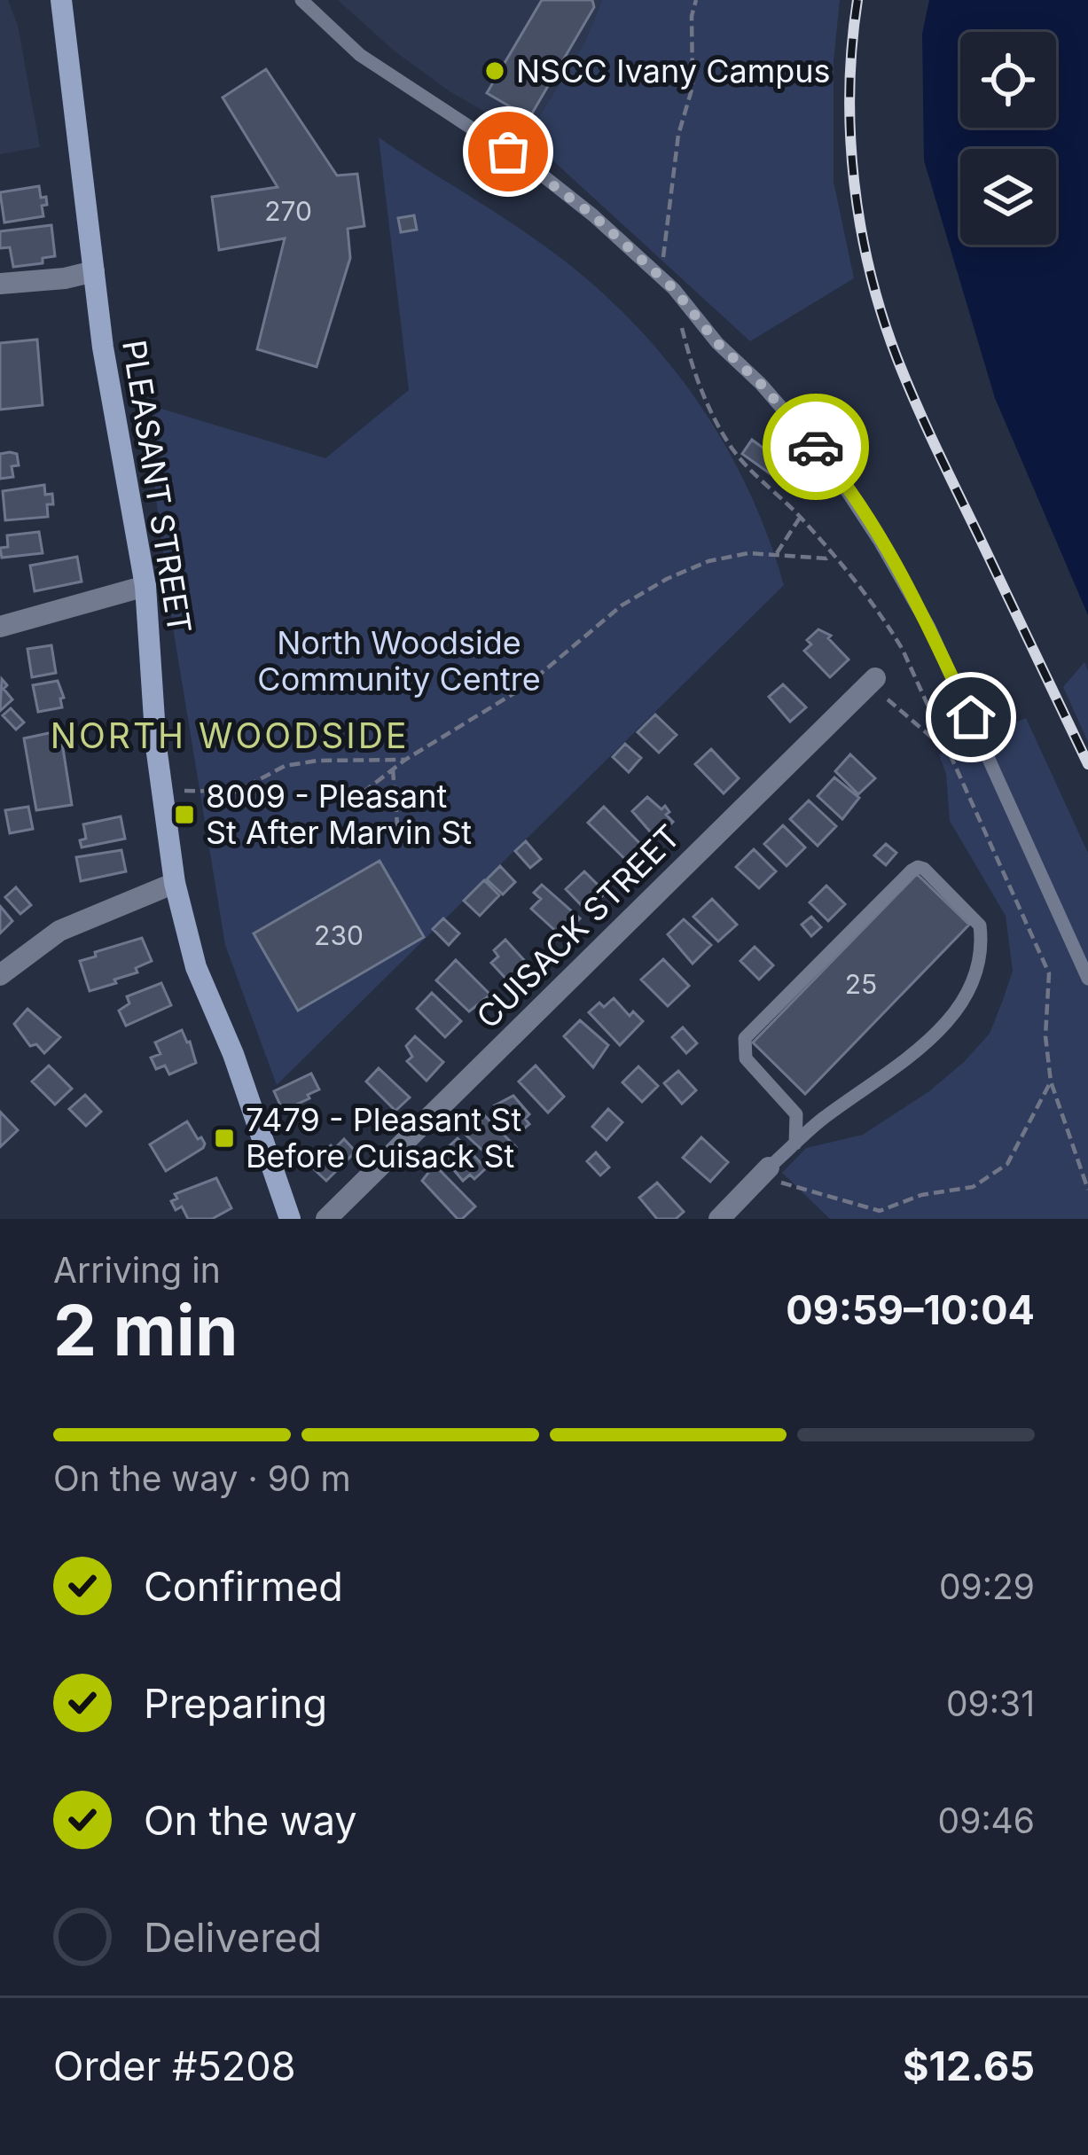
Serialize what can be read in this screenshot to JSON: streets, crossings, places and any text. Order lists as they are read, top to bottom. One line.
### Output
{"streets":{"main road":["PLEASANT STREET"],"street":["CUISACK STREET"]},"districts":["NORTH WOODSIDE"],"parks":["North Woodside Community Centre"],"places":{"other":["NSCC Ivany Campus"],"transit":["8009 - Pleasant St After Marvin St","7479 - Pleasant St Before Cuisack St"]},"house_numbers":["270","230","25"],"page":{"heading":["2 min","Arriving in","09:59–10:04"],"panel":["Order #5208","$12.65"],"bar":"On the way · 90 m","list":[["Confirmed","09:29"],["Preparing","09:31"],["On the way","09:46"],"Delivered"]}}
